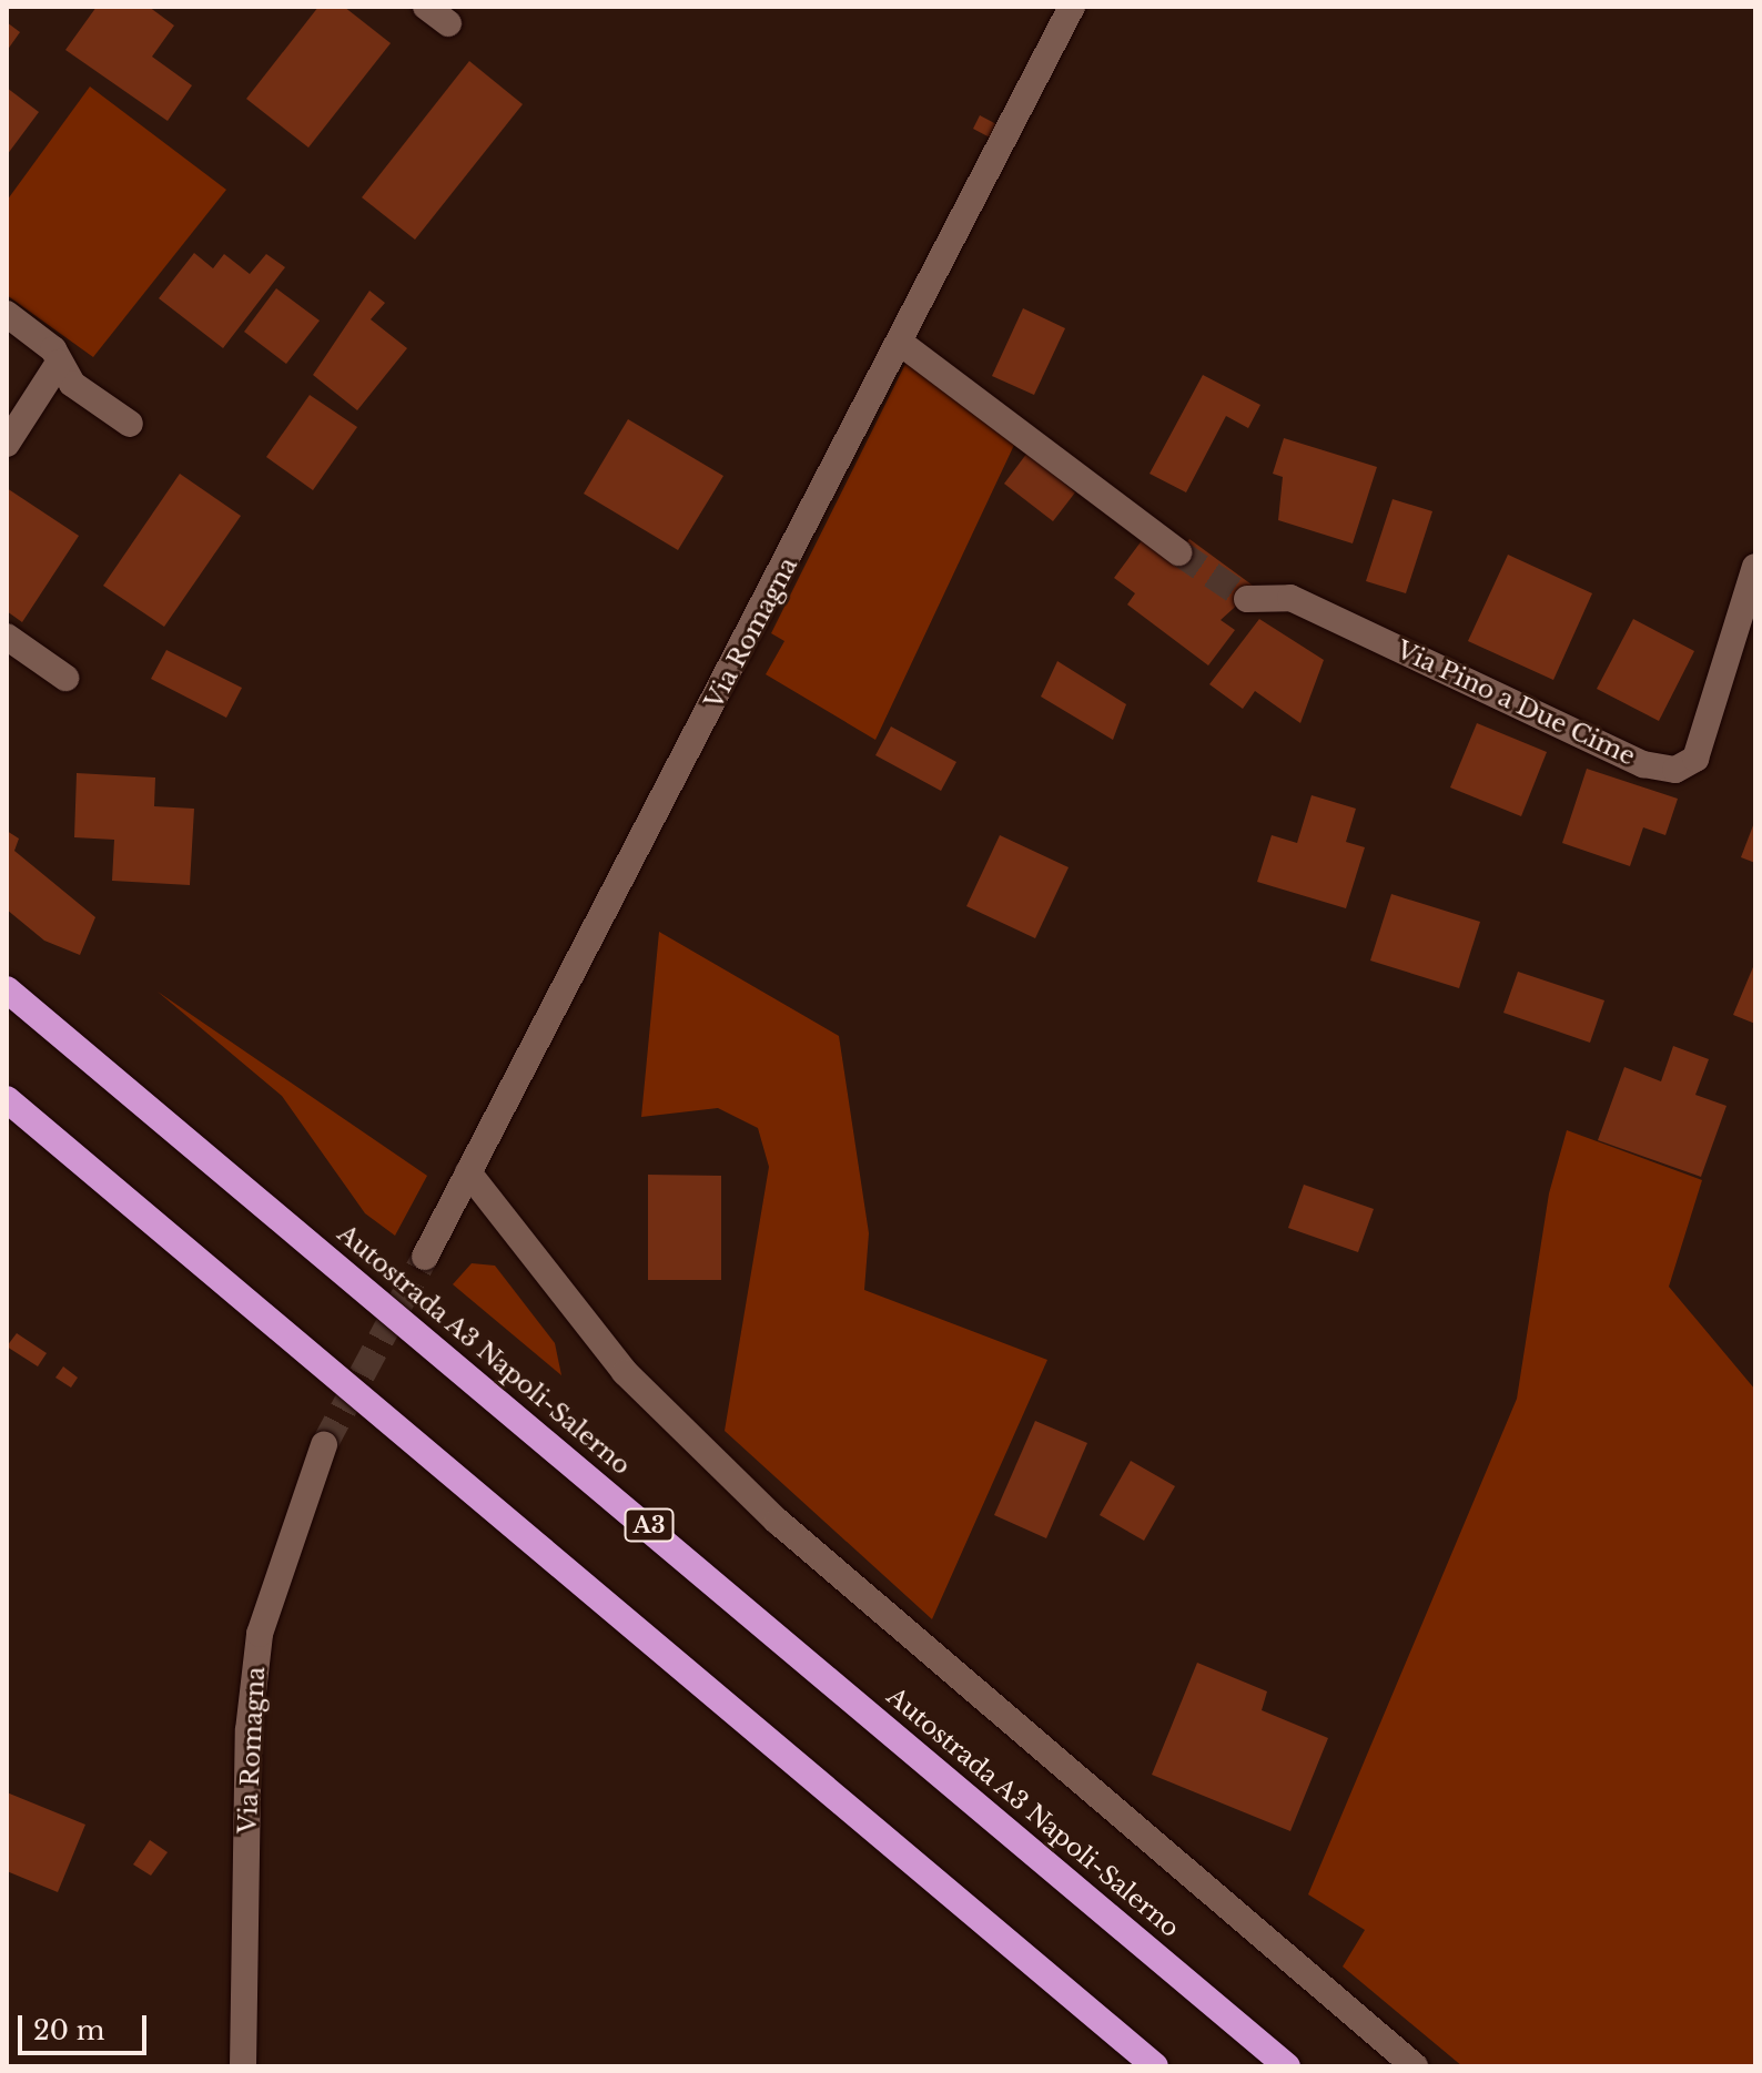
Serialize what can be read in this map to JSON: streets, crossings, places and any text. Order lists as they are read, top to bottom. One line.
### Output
{"streets":{"highway":["Autostrada A3 Napoli-Salerno","A3"],"street":["Via Romagna","Via Pino a Due Cime"]},"scale_bar":"20 m"}
